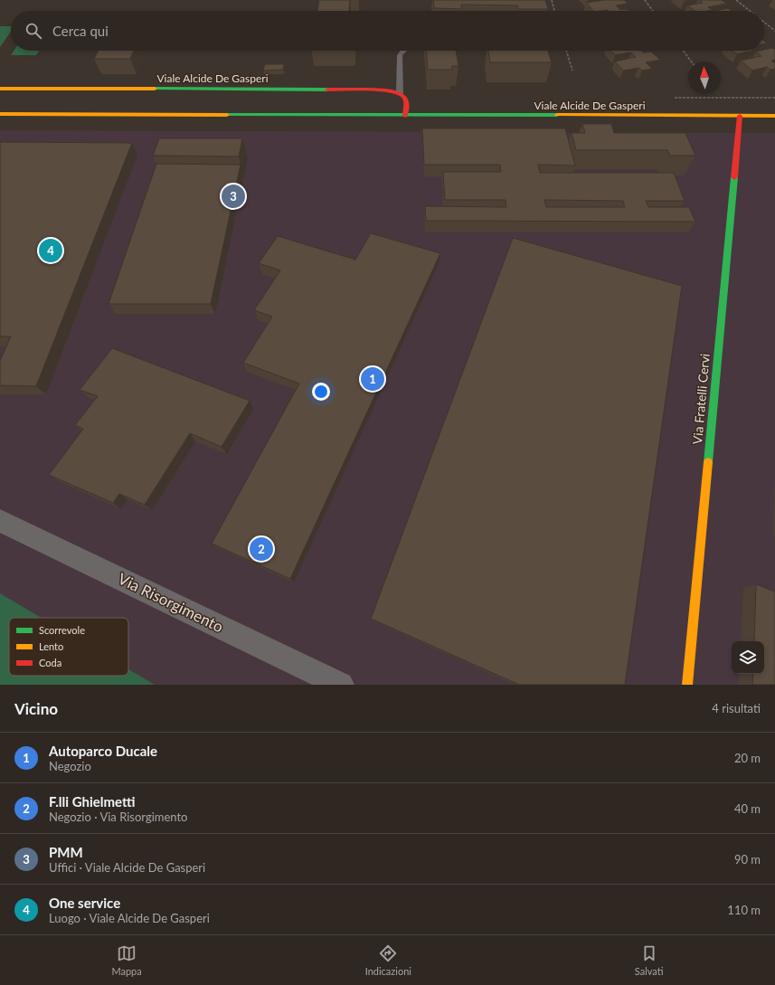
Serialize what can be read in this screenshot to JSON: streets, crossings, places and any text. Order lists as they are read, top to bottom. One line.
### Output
{"streets":{"street":["Viale Alcide De Gasperi","Via Fratelli Cervi","Via Risorgimento"]},"crossings":[["Viale Alcide De Gasperi","Via Fratelli Cervi"]],"legend":["Scorrevole","Lento","Coda"],"north":"top","page":{"search":"Cerca qui","pins":["3","4","1","2"],"heading":["Vicino","4 risultati"],"list":[{"mark":"1","name":"Autoparco Ducale","note":"Negozio","value":"20 m"},{"mark":"2","name":"F.lli Ghielmetti","note":"Negozio · Via Risorgimento","value":"40 m"},{"mark":"3","name":"PMM","note":"Uffici · Viale Alcide De Gasperi","value":"90 m"},{"mark":"4","name":"One service","note":"Luogo · Viale Alcide De Gasperi","value":"110 m"}],"nav":["Mappa","Indicazioni","Salvati"]}}
